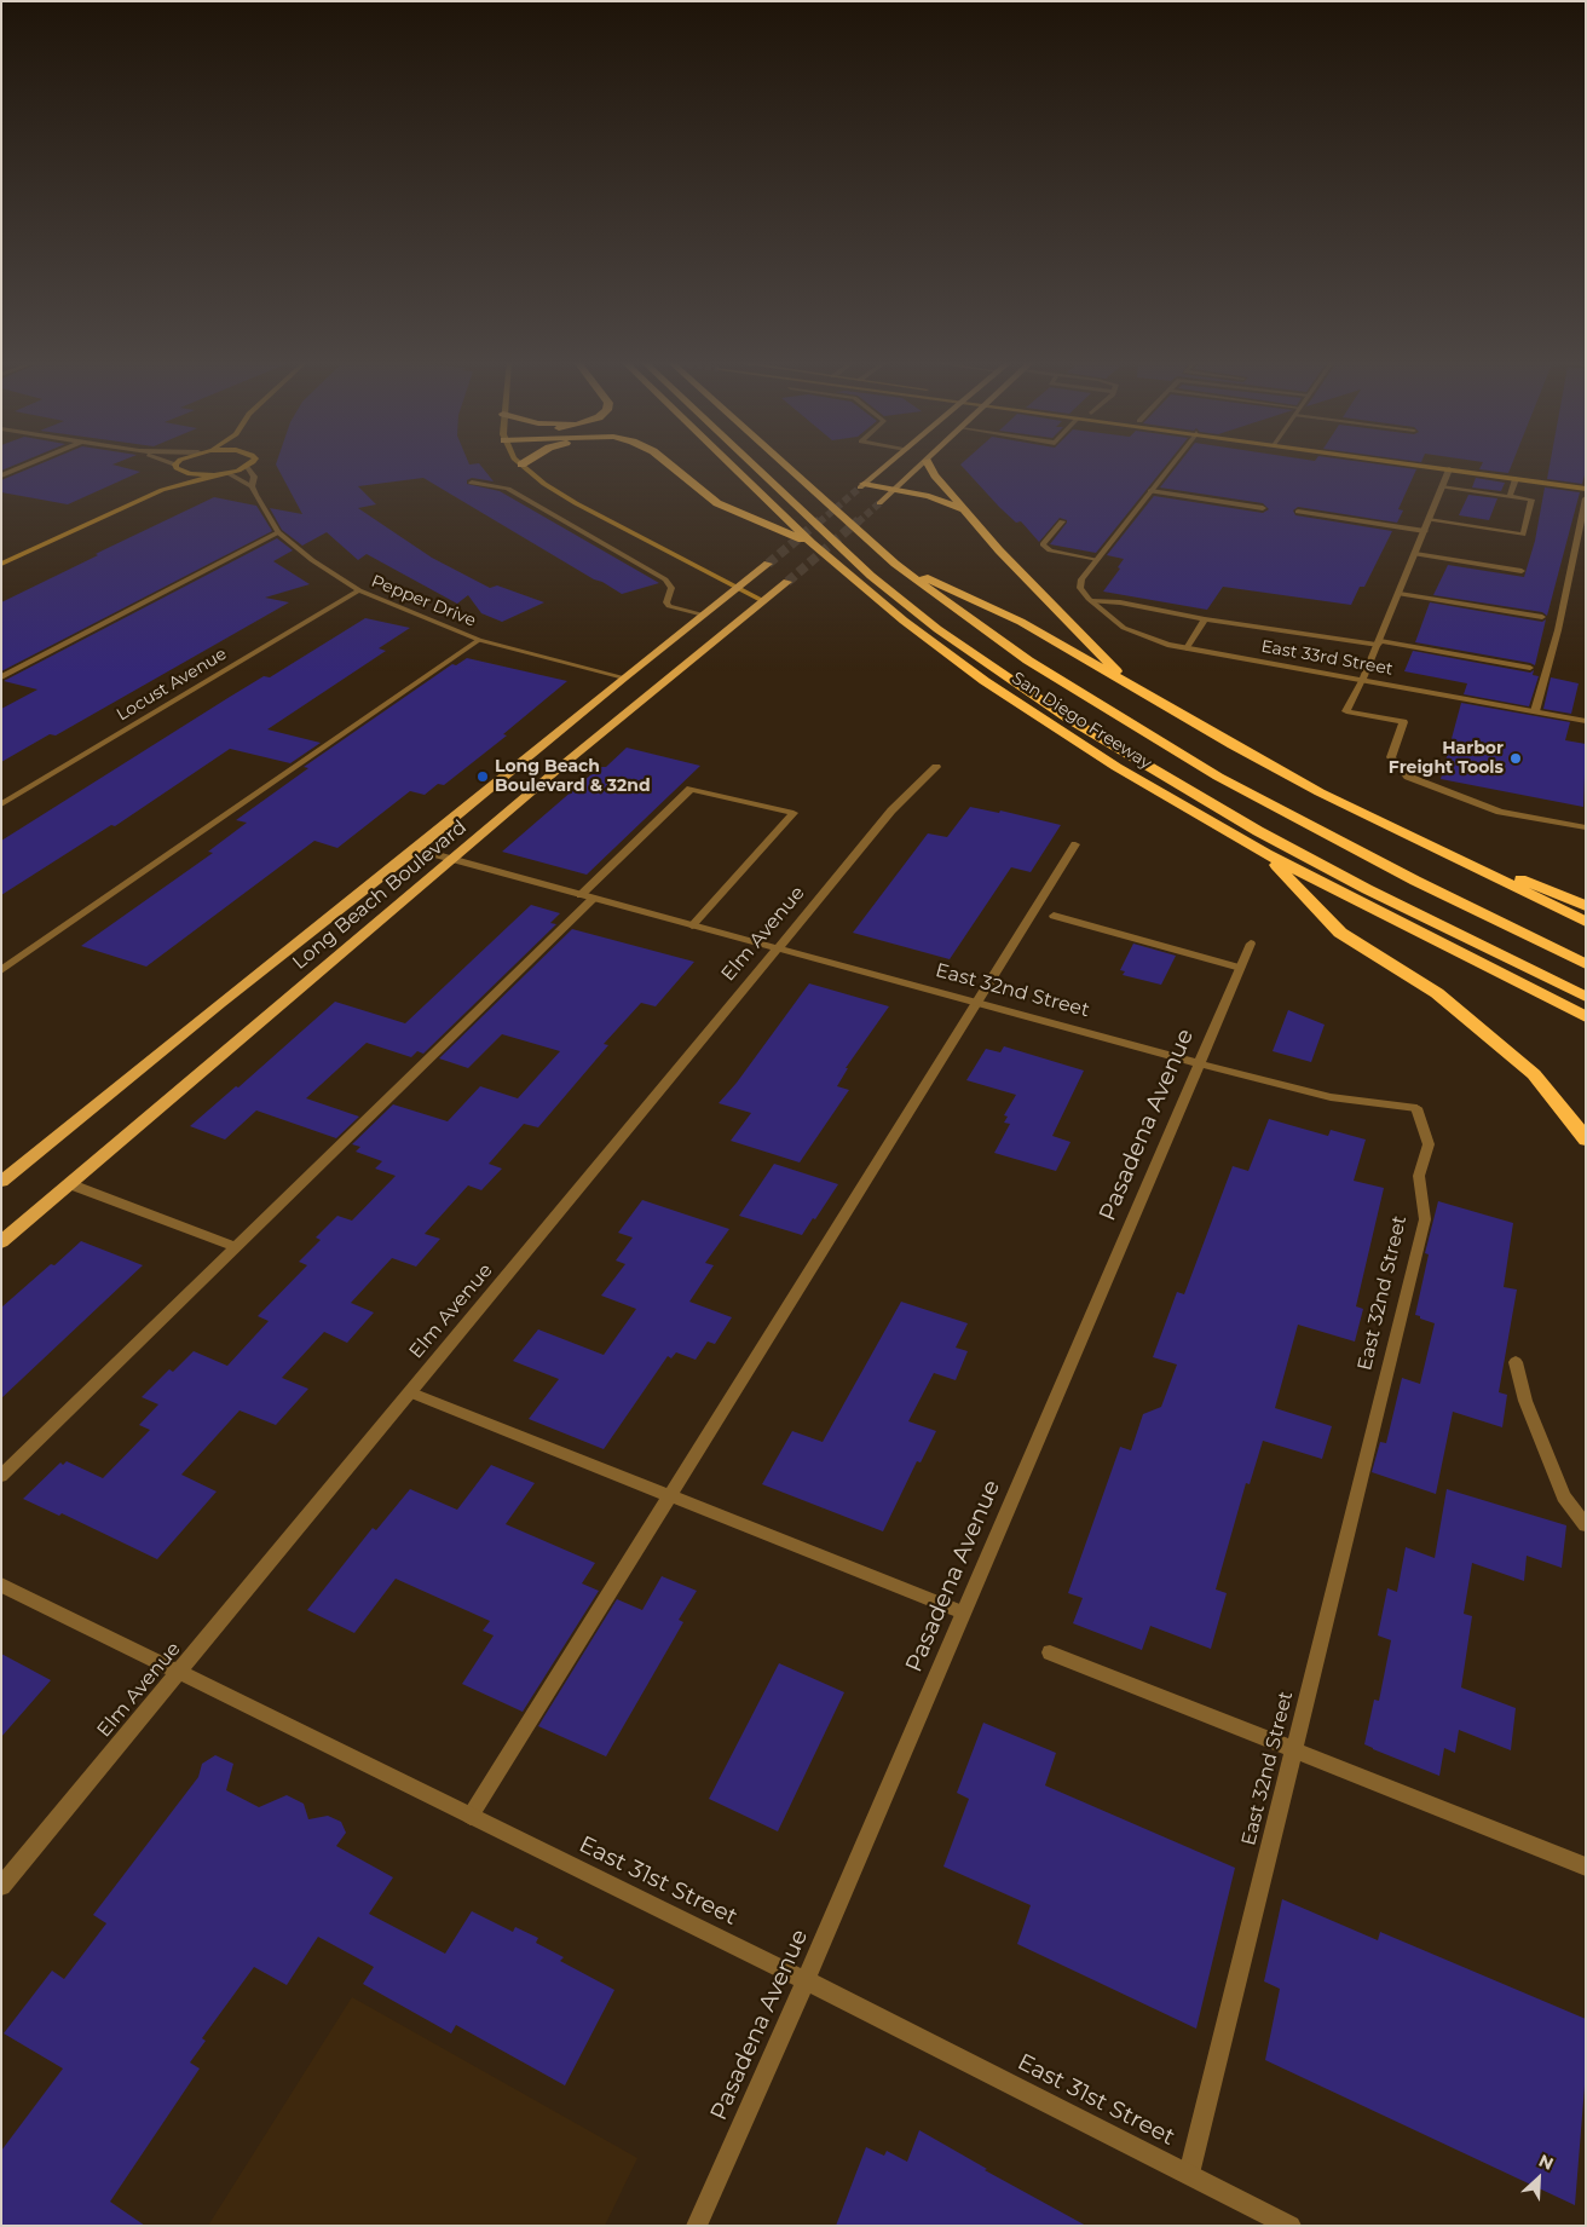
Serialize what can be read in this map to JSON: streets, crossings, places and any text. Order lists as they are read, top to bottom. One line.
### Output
{"streets":{"highway":["San Diego Freeway"],"main road":["Long Beach Boulevard"],"street":["Pepper Drive","East 33rd Street","Locust Avenue","Elm Avenue","East 32nd Street","Pasadena Avenue","East 31st Street"]},"crossings":[["Pepper Drive","Locust Avenue"],["Pepper Drive","Long Beach Boulevard"],["Long Beach Boulevard","East 32nd Street"],["Elm Avenue","East 32nd Street"],["Elm Avenue","East 31st Street"],["East 32nd Street","Pasadena Avenue"],["East 32nd Street","East 31st Street"],["Pasadena Avenue","East 31st Street"]],"places":["Harbor Freight Tools","Long Beach Boulevard & 32nd"],"north":"top right"}
